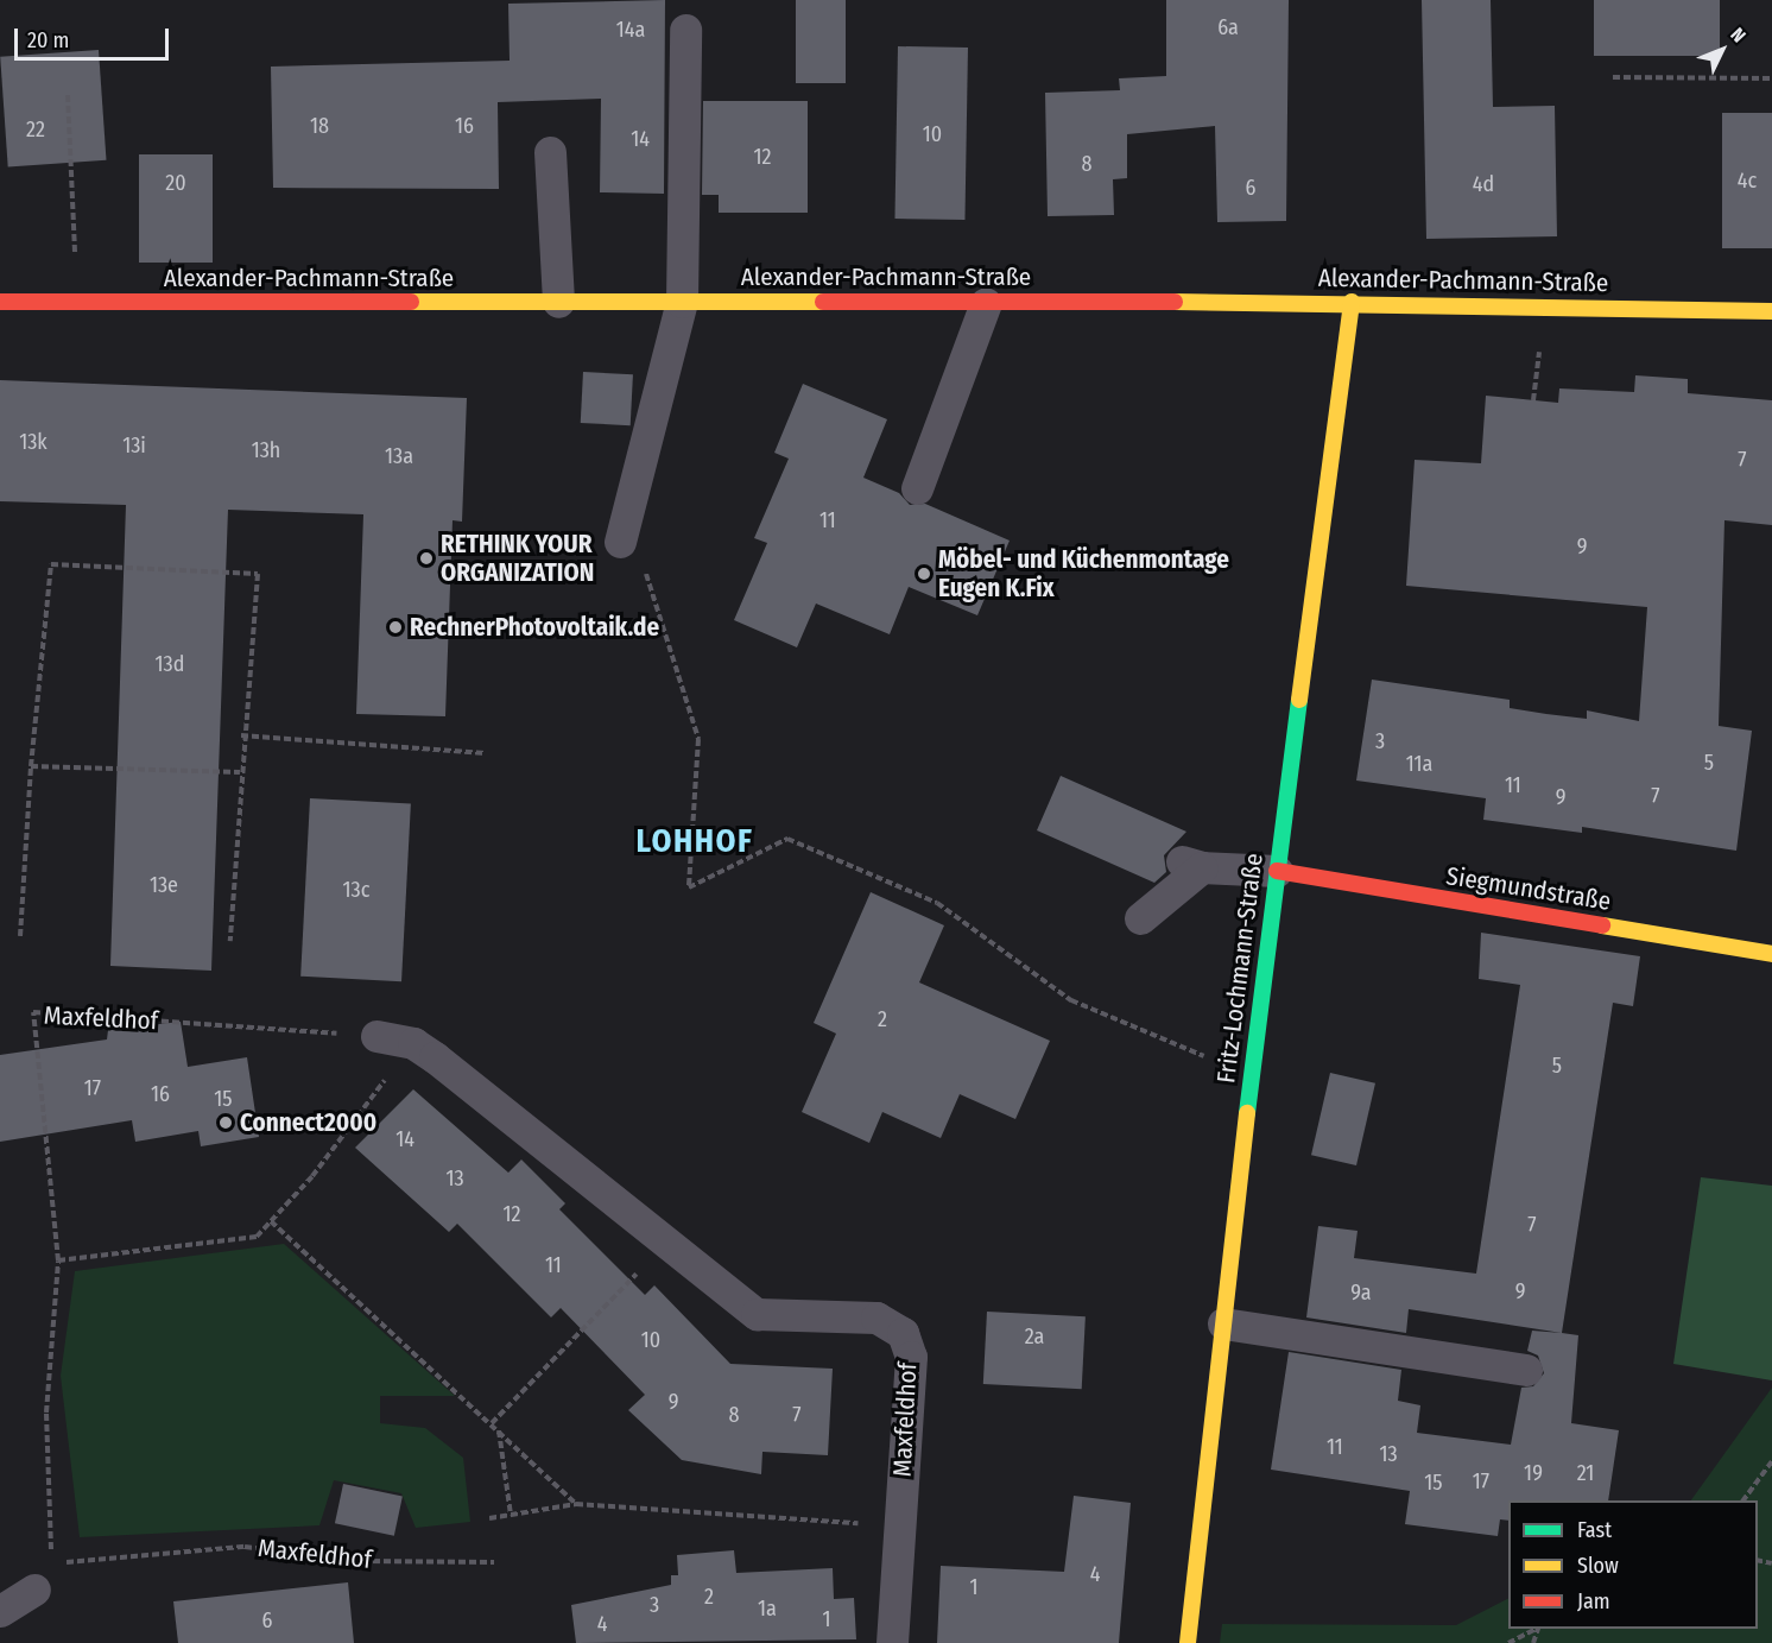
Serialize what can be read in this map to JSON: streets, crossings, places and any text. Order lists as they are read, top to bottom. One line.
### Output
{"streets":{"street":["Alexander-Pachmann-Straße","Siegmundstraße","Fritz-Lochmann-Straße"],"lane":["Maxfeldhof"]},"crossings":[["Alexander-Pachmann-Straße","Fritz-Lochmann-Straße"],["Siegmundstraße","Fritz-Lochmann-Straße"]],"districts":["LOHHOF"],"places":["RETHINK YOUR ORGANIZATION","Möbel- und Küchenmontage Eugen K.Fix","RechnerPhotovoltaik.de","Connect2000"],"house_numbers":["6a","14a","18","16","22","10","14","12","8","4c","20","4d","6","13k","13i","13h","13a","7","11","9","13d","3","5","11a","11","7","9","13e","13c","2","5","17","16","15","14","13","12","7","11","9","9a","2a","10","9","8","7","11","13","19","21","17","15","4","1","2","3","1a","1","6","4"],"legend":["Fast","Slow","Jam"],"scale_bar":"20 m","north":"top right"}
